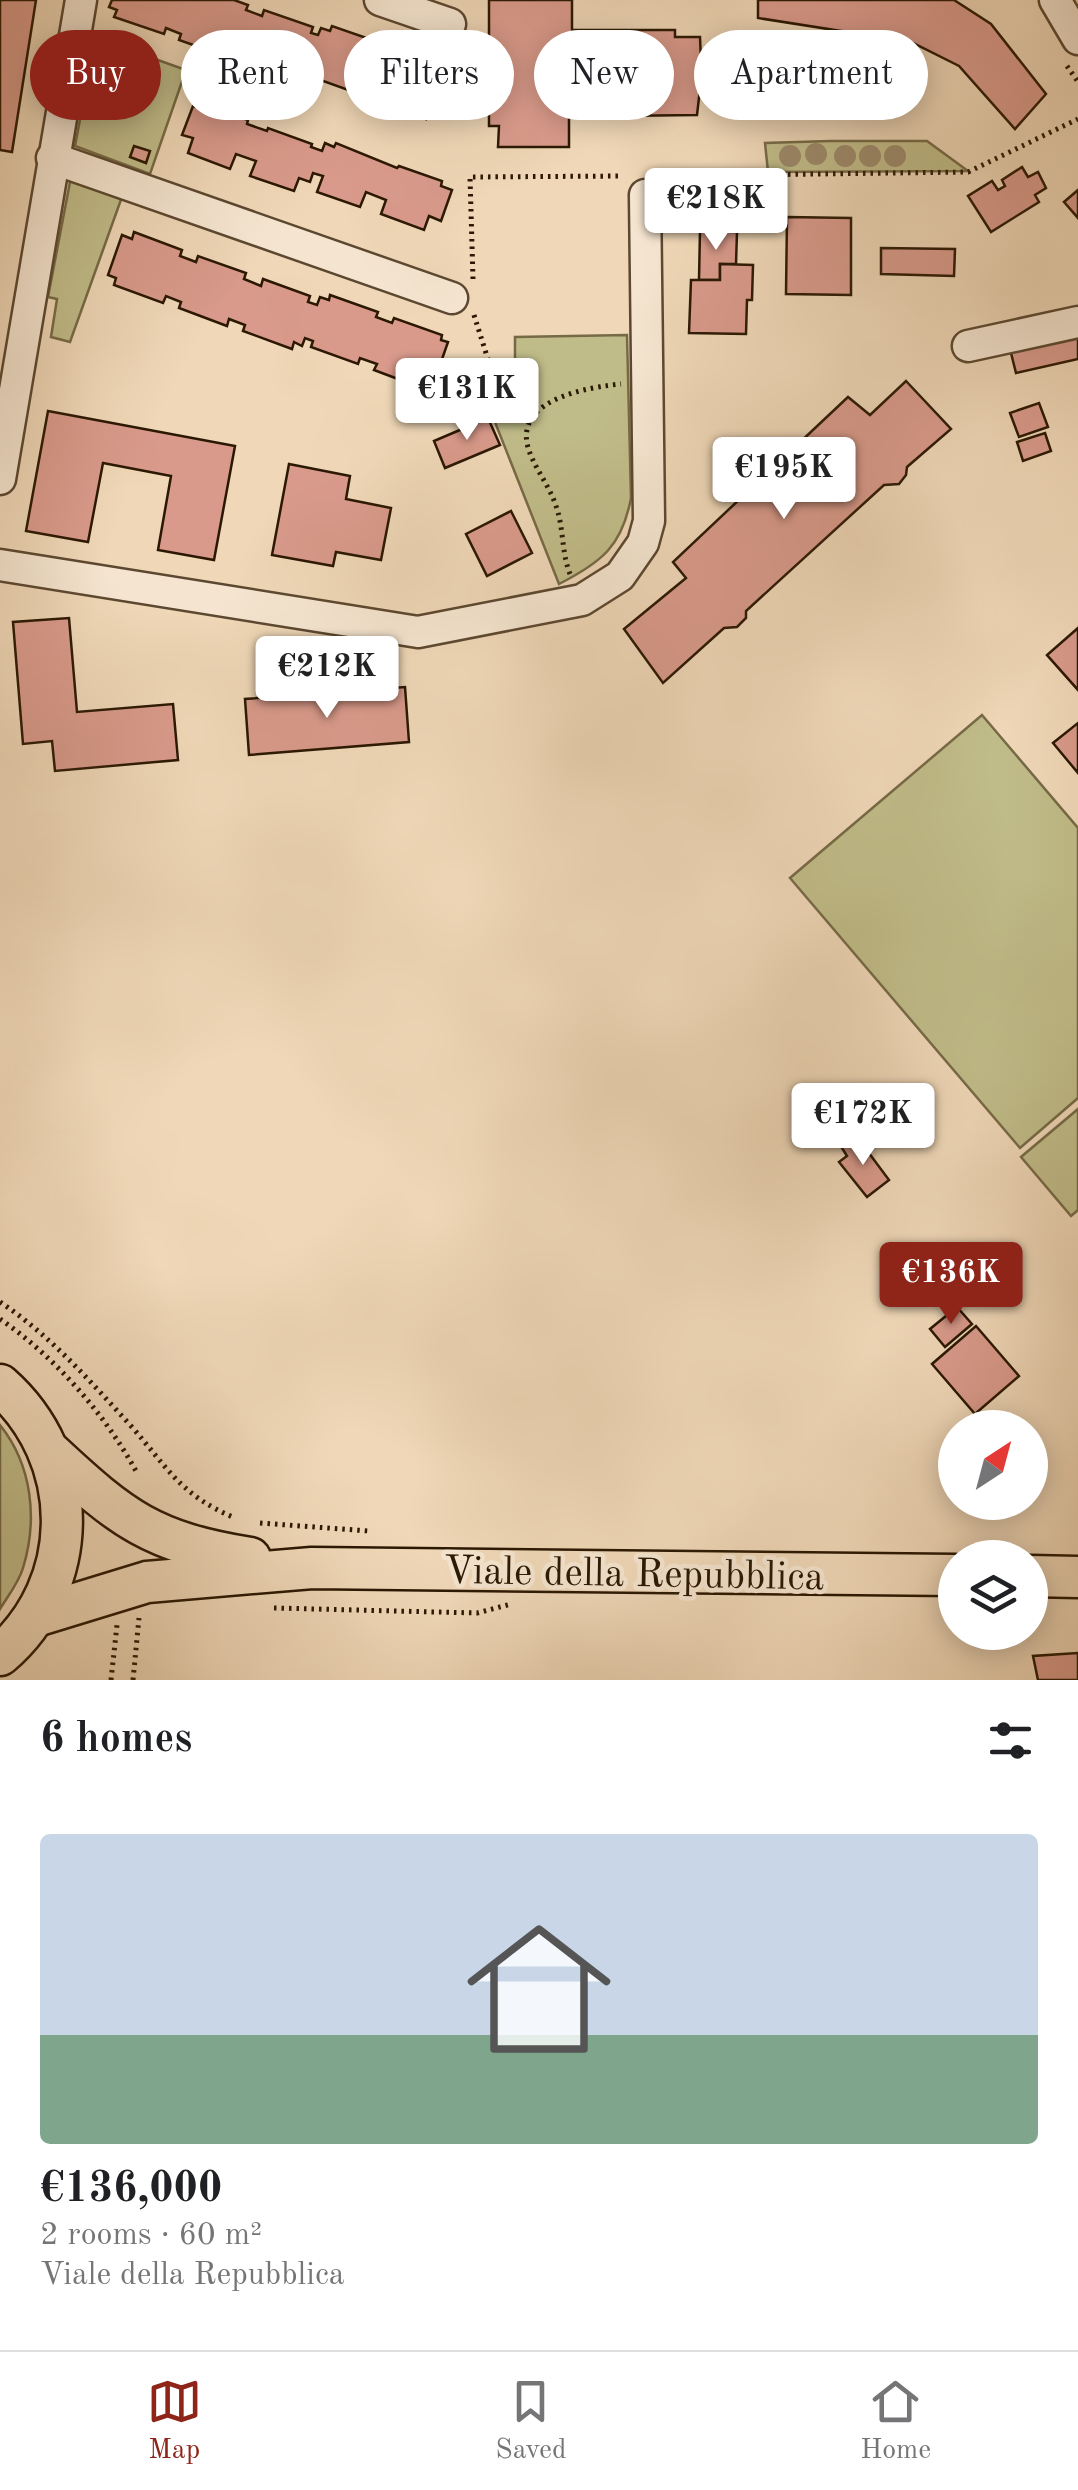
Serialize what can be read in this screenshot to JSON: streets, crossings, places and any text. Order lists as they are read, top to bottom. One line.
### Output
{"streets":{"main road":["Viale della Repubblica"]},"north":"top right","page":{"chip":["Buy","Rent","Filters","New","Apartment"],"price":["€218K","€131K","€195K","€212K","€172K","€136K"],"heading":"6 homes","list":[{"name":"€136,000","note":"2 rooms · 60 m² · Viale della Repubblica"}],"tabs":["Map","Saved","Home"]}}
